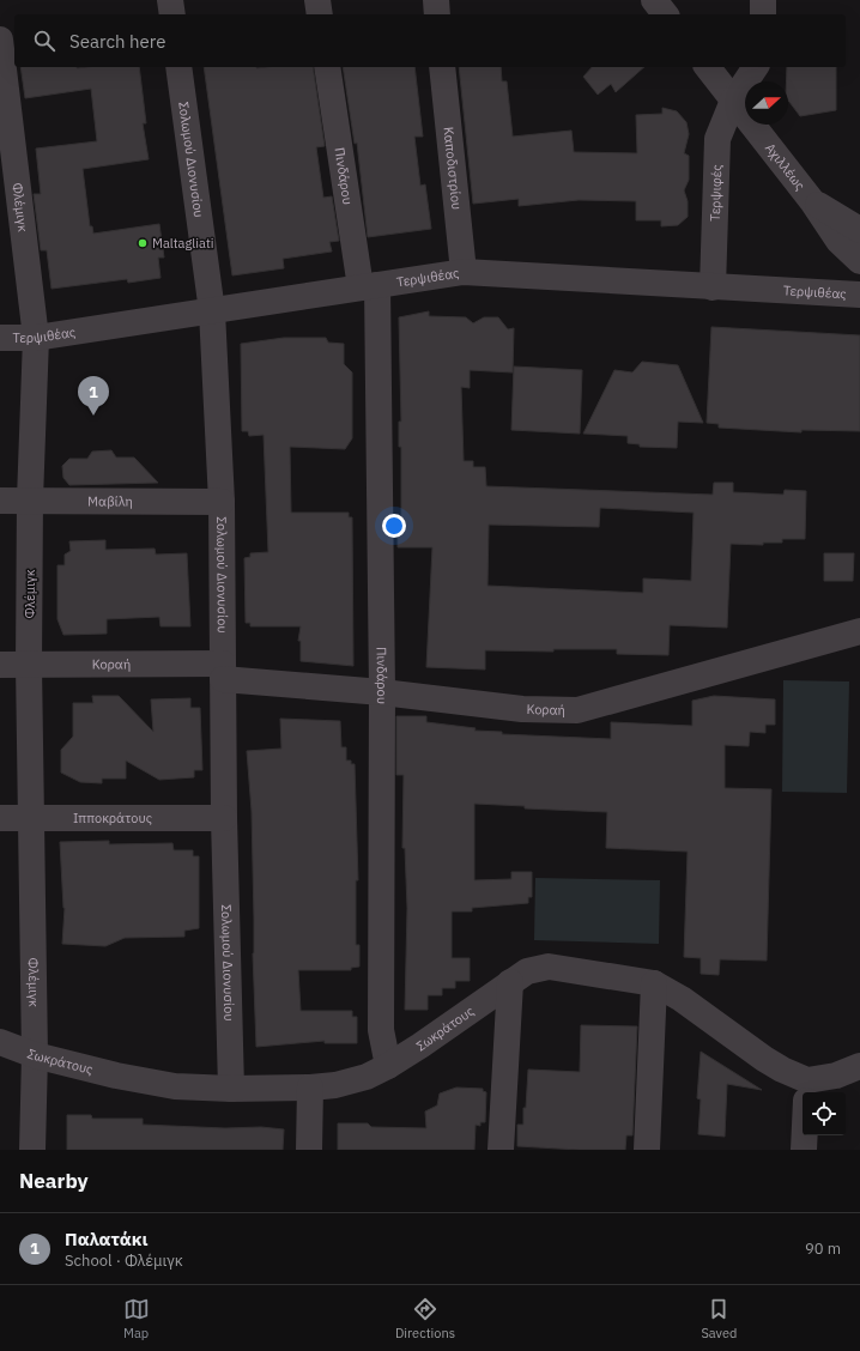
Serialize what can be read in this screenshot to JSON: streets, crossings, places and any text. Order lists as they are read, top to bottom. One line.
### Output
{"streets":{"street":["Σολωμού Διονυσίου","Αχιλλέως","Καποδιστρίου","Πινδάρου","Τερψιφές","Φλέμιγκ","Τερψιθέας","Μαβίλη","Κοραή","Ιπποκράτους","Σωκράτους"]},"crossings":[["Σολωμού Διονυσίου","Τερψιθέας"],["Σολωμού Διονυσίου","Μαβίλη"],["Σολωμού Διονυσίου","Κοραή"],["Σολωμού Διονυσίου","Ιπποκράτους"],["Σολωμού Διονυσίου","Σωκράτους"],["Αχιλλέως","Τερψιφές"],["Καποδιστρίου","Τερψιθέας"],["Πινδάρου","Τερψιθέας"],["Πινδάρου","Κοραή"],["Πινδάρου","Σωκράτους"],["Τερψιφές","Τερψιθέας"],["Φλέμιγκ","Τερψιθέας"],["Φλέμιγκ","Μαβίλη"],["Φλέμιγκ","Κοραή"],["Φλέμιγκ","Ιπποκράτους"],["Φλέμιγκ","Σωκράτους"]],"places":["Maltagliati"],"north":"right","page":{"search":"Search here","pins":"1","heading":"Nearby","list":[{"mark":"1","name":"Παλατάκι","note":"School · Φλέμιγκ","value":"90 m"}],"nav":["Map","Directions","Saved"]}}
